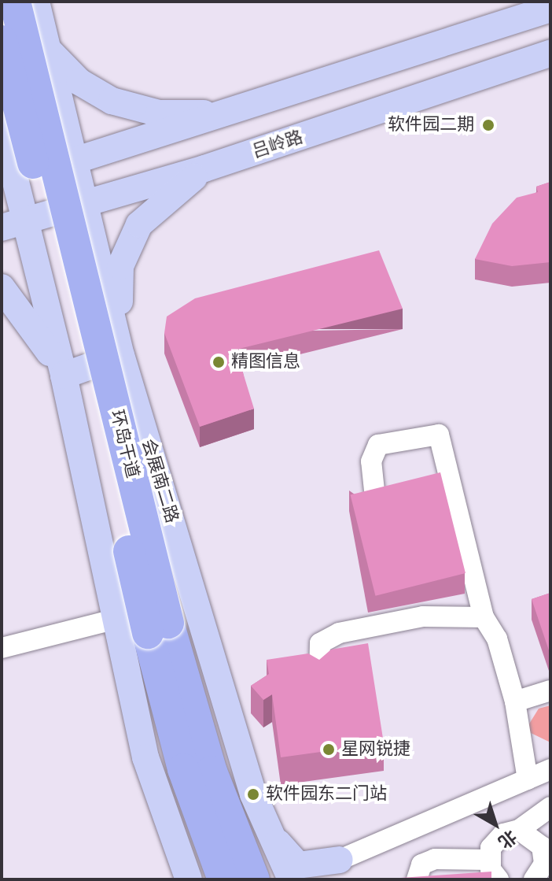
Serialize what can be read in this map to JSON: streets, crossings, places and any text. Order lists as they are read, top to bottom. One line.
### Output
{"streets":{"highway":["环岛干道"],"main road":["吕岭路","会展南二路"]},"crossings":[["吕岭路","会展南二路"]],"places":["软件园二期","精图信息","星网锐捷","软件园东二门站"],"north":"bottom right"}
